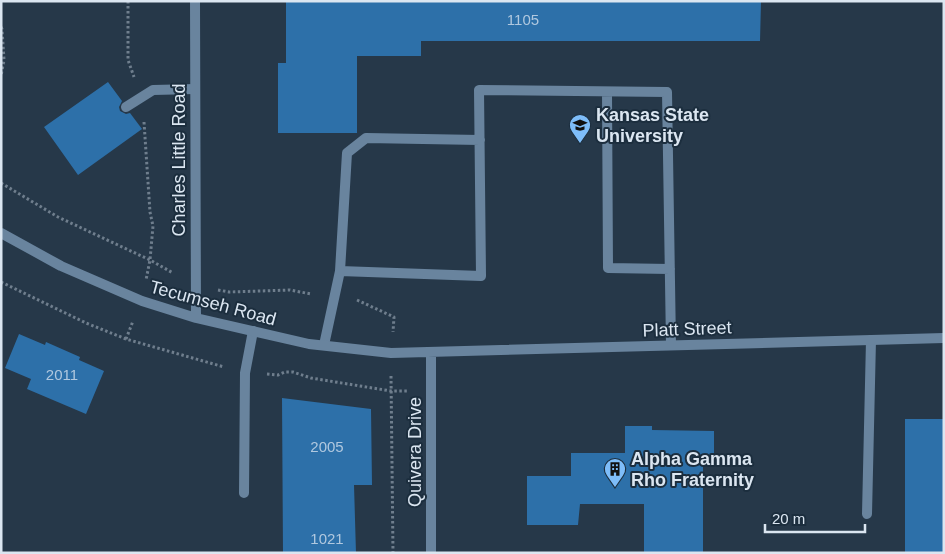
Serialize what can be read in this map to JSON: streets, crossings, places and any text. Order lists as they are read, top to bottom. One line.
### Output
{"streets":{"street":["Charles Little Road","Tecumseh Road","Platt Street","Quivera Drive"]},"crossings":[["Charles Little Road","Tecumseh Road"],["Tecumseh Road","Platt Street"],["Tecumseh Road","Quivera Drive"],["Platt Street","Quivera Drive"]],"places":{"school or university":["Kansas State University"],"building":["Alpha Gamma Rho Fraternity"]},"house_numbers":["1105","2011","2005","1021"],"scale_bar":"20 m"}
